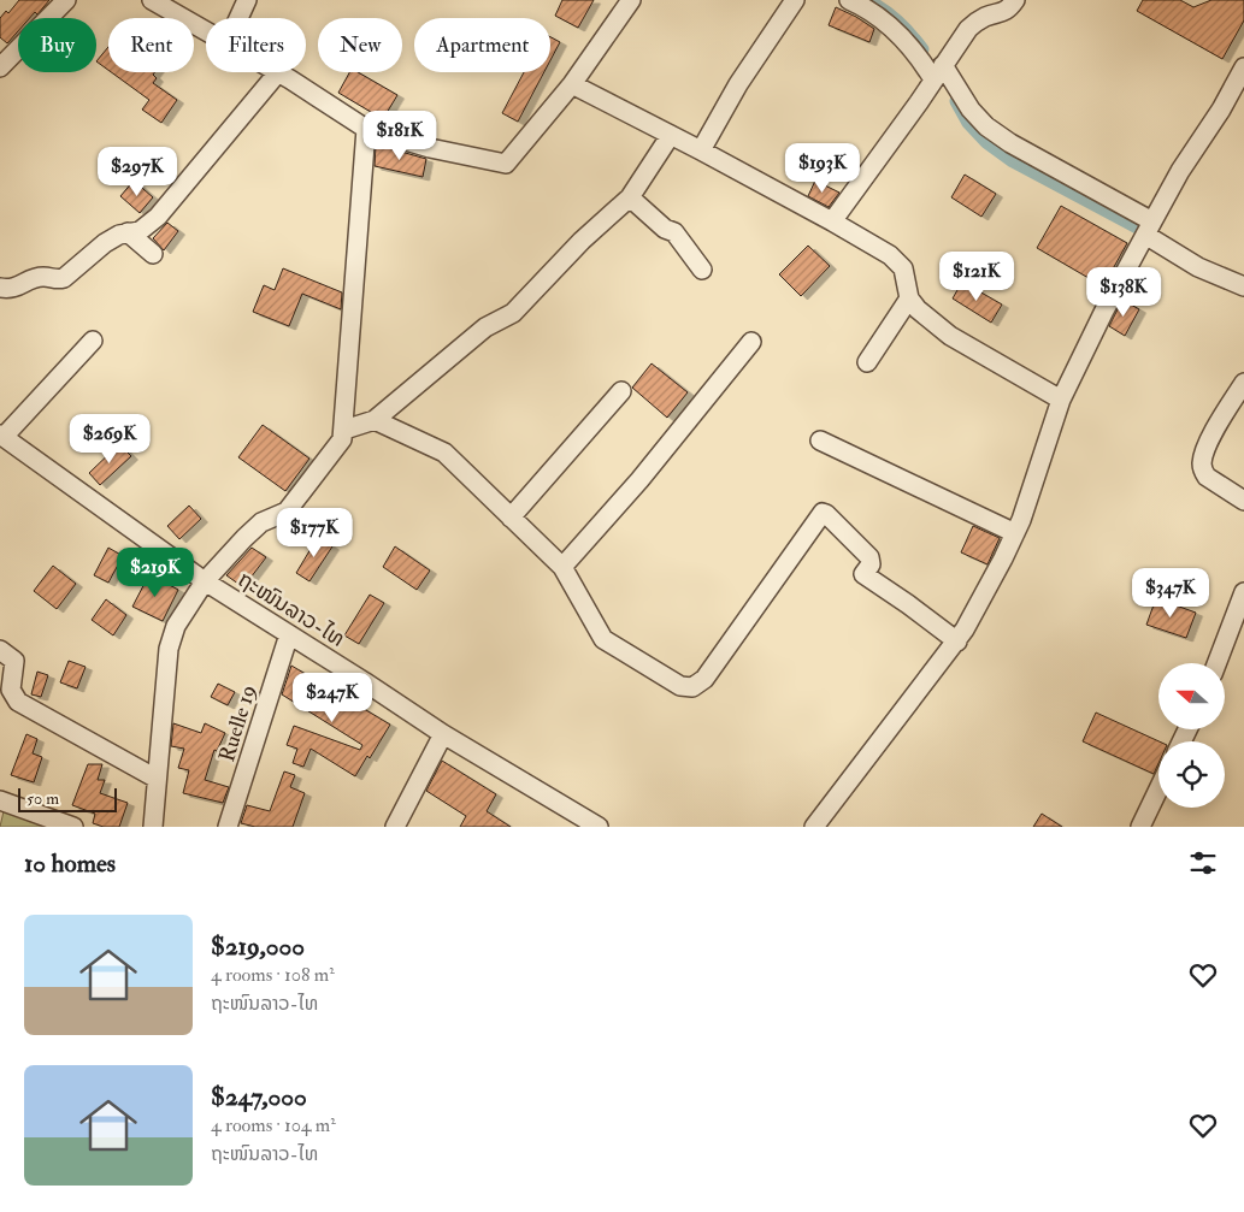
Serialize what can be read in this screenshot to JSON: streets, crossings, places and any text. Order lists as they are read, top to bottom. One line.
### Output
{"streets":{"street":["ຖະໜົນລາວ-ໄທ","Ruelle 19"]},"crossings":[["ຖະໜົນລາວ-ໄທ","Ruelle 19"]],"scale_bar":"50 m","north":"left","page":{"chip":["Buy","Rent","Filters","New","Apartment"],"price":["$181K","$193K","$297K","$121K","$138K","$269K","$177K","$219K","$347K","$247K"],"scale":"50 m","heading":"10 homes","list":[{"name":"$219,000","note":"4 rooms · 108 m² · ຖະໜົນລາວ-ໄທ"},{"name":"$247,000","note":"4 rooms · 104 m² · ຖະໜົນລາວ-ໄທ"}]}}
